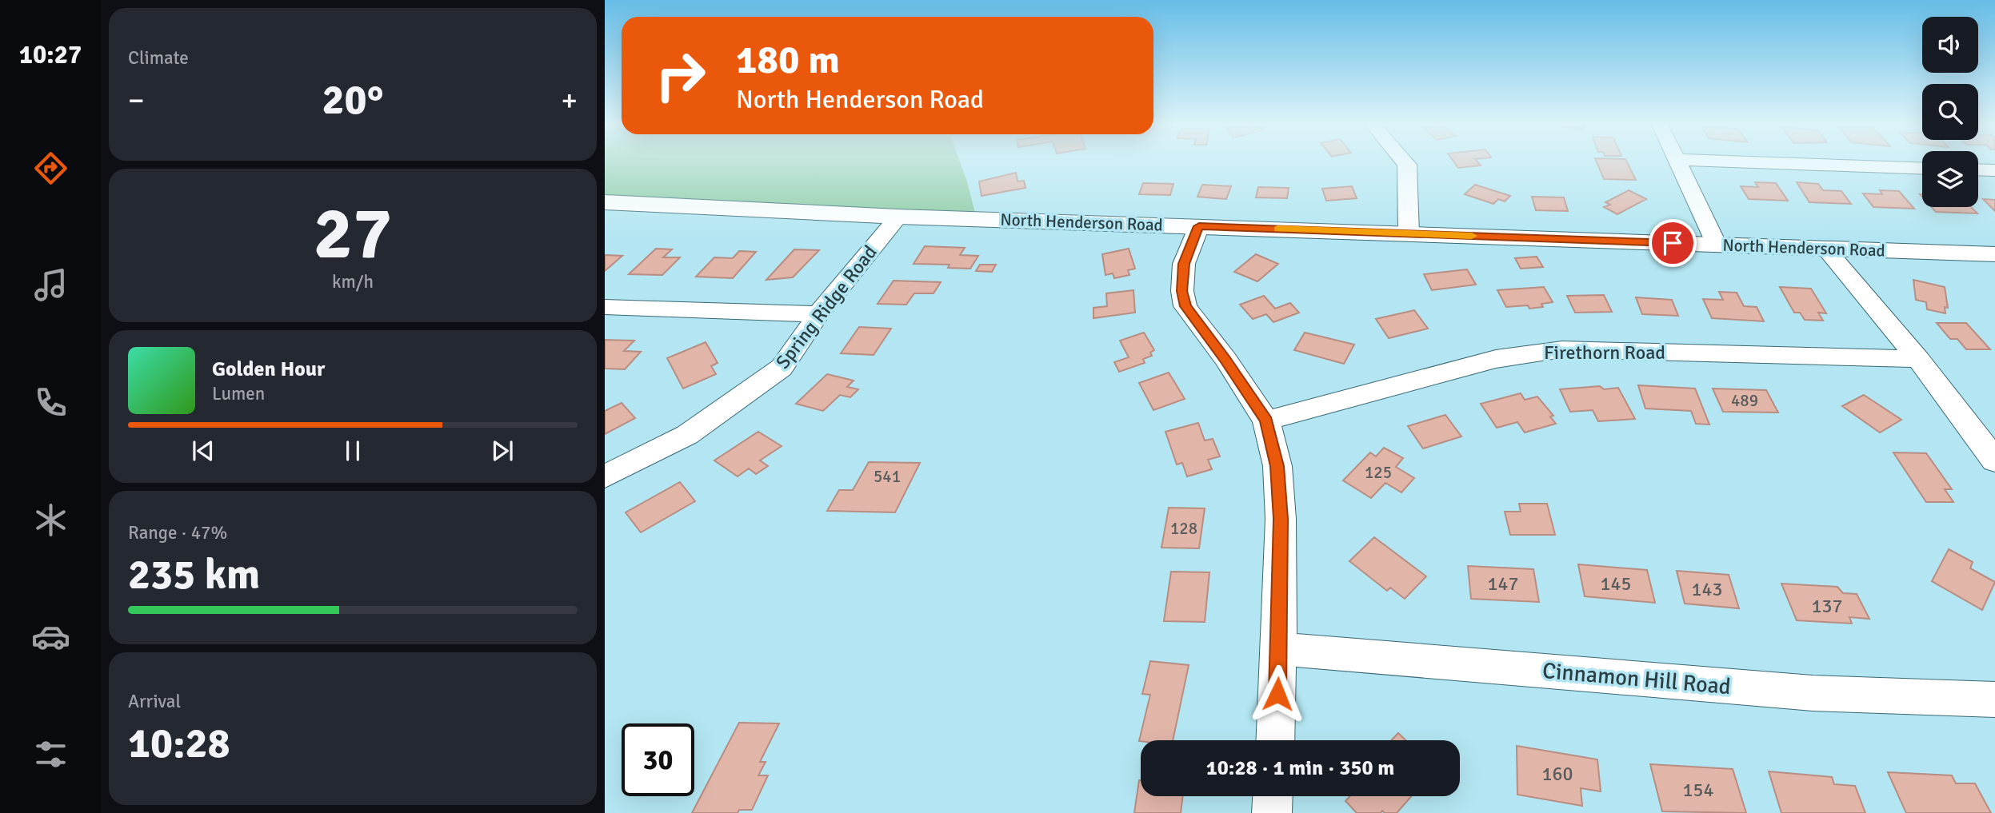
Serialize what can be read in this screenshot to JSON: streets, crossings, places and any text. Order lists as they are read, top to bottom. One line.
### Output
{"streets":{"street":["North Henderson Road","Spring Ridge Road","Firethorn Road","Cinnamon Hill Road"]},"crossings":[["North Henderson Road","Spring Ridge Road"]],"house_numbers":["489","125","541","128","147","145","143","137","160","154"],"page":{"tabs":"10:27","tile":["Climate",["27","km/h"],["Range · 47%","235 km"],["Arrival","10:28"]],"turn":["180 m","North Henderson Road"],"heat":["−","20°","+"],"song":["Golden Hour","Lumen"],"limit":"30","trip":"10:28 · 1 min · 350 m"}}
